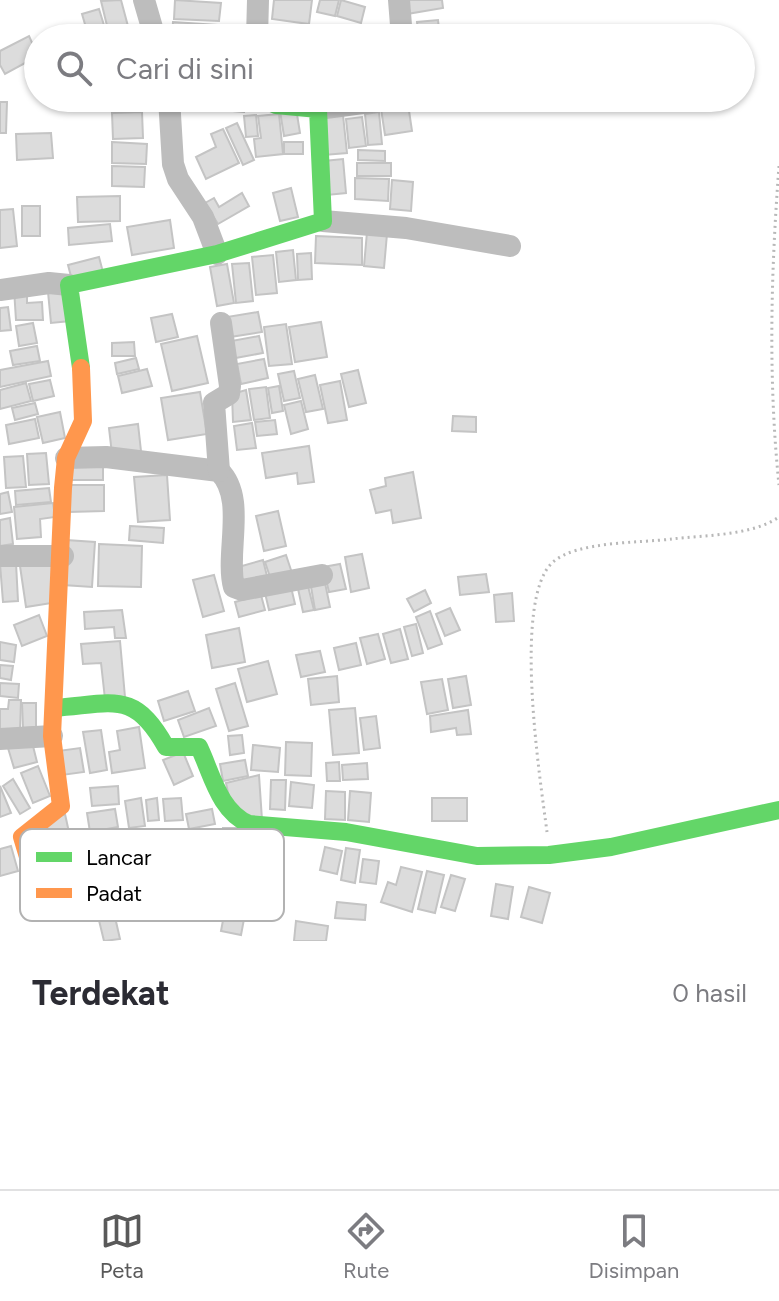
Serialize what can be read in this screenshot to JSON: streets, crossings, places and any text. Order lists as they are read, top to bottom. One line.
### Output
{"legend":["Lancar","Padat"],"page":{"search":"Cari di sini","heading":["Terdekat","0 hasil"],"nav":["Peta","Rute","Disimpan"]}}
